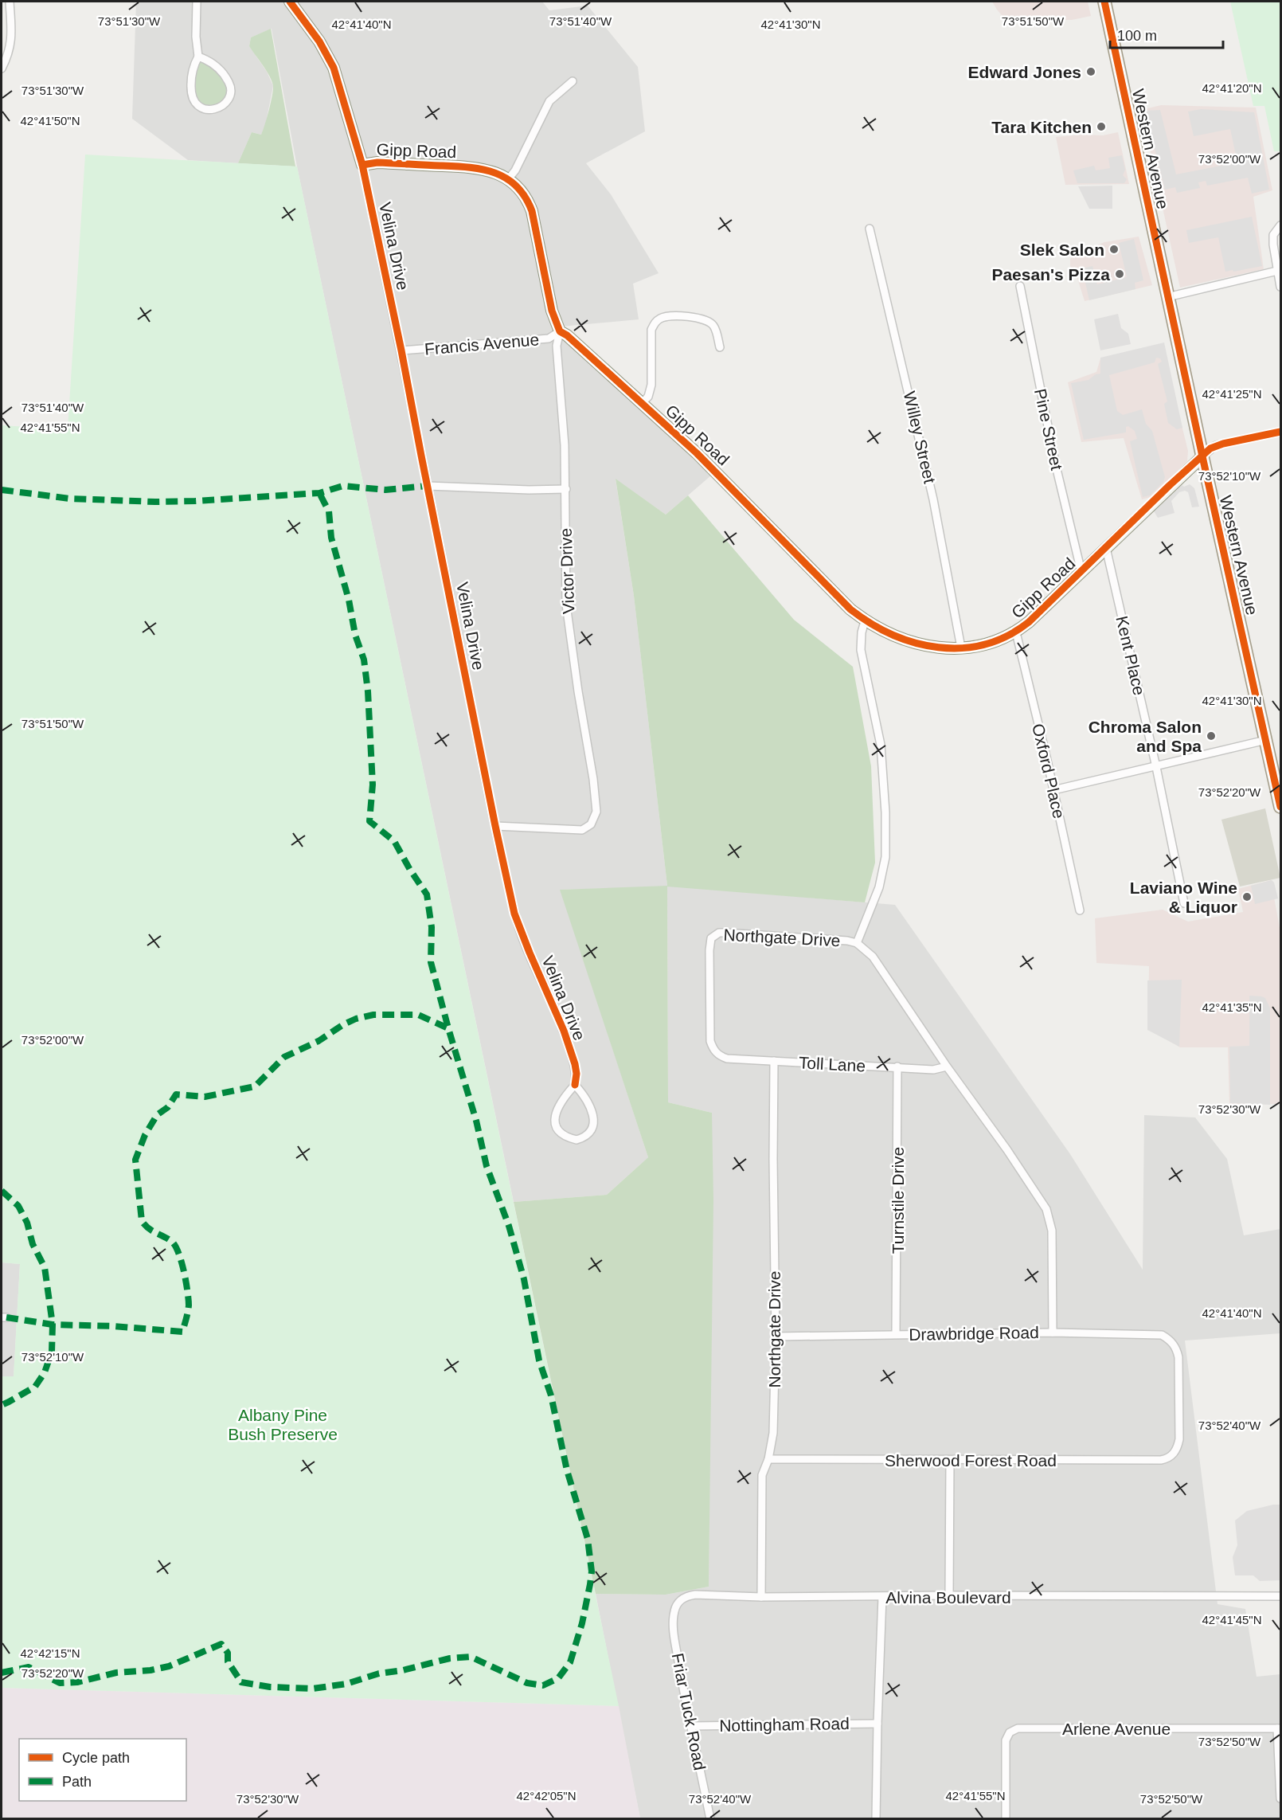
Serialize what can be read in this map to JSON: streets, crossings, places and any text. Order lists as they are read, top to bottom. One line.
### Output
{"streets":{"main road":["Western Avenue"],"street":["Gipp Road","Velina Drive","Francis Avenue","Pine Street","Willey Street","Victor Drive","Kent Place","Oxford Place","Northgate Drive","Toll Lane","Turnstile Drive","Drawbridge Road","Sherwood Forest Road","Alvina Boulevard","Friar Tuck Road","Nottingham Road","Arlene Avenue"]},"crossings":[["Western Avenue","Gipp Road"],["Gipp Road","Velina Drive"],["Gipp Road","Francis Avenue"],["Gipp Road","Pine Street"],["Gipp Road","Willey Street"],["Gipp Road","Victor Drive"],["Gipp Road","Kent Place"],["Gipp Road","Oxford Place"],["Velina Drive","Francis Avenue"],["Velina Drive","Victor Drive"],["Francis Avenue","Victor Drive"],["Northgate Drive","Toll Lane"],["Northgate Drive","Drawbridge Road"],["Northgate Drive","Sherwood Forest Road"],["Northgate Drive","Alvina Boulevard"],["Toll Lane","Turnstile Drive"],["Turnstile Drive","Drawbridge Road"],["Drawbridge Road","Sherwood Forest Road"],["Alvina Boulevard","Friar Tuck Road"],["Friar Tuck Road","Nottingham Road"]],"parks":["Albany Pine Bush Preserve"],"places":["Edward Jones","Tara Kitchen","Slek Salon","Paesan's Pizza","Chroma Salon and Spa","Laviano Wine & Liquor"],"legend":["Cycle path","Path"],"scale_bar":"100 m","coordinates":["73°51'40\"W","73°51'50\"W","73°51'30\"W","42°41'40\"N","42°41'30\"N","42°41'20\"N","42°41'50\"N","73°52'00\"W","42°41'25\"N","42°41'55\"N","73°52'10\"W","73°52'20\"W","42°41'35\"N","73°52'30\"W","73°52'40\"W","42°41'45\"N","42°42'15\"N","73°52'50\"W","42°42'05\"N"]}
